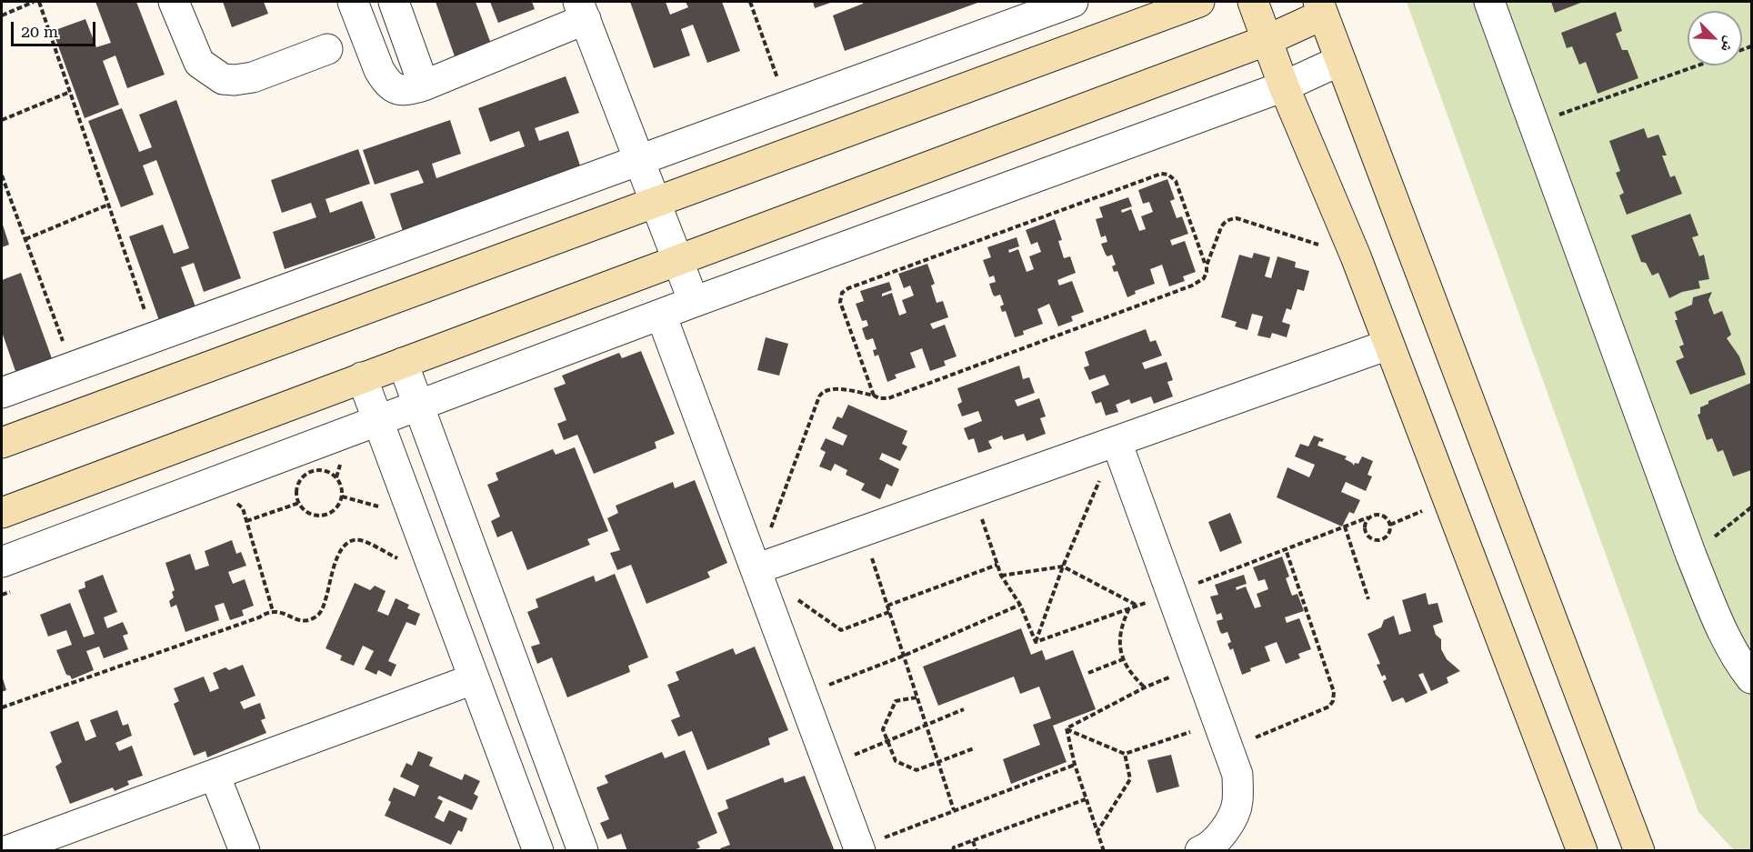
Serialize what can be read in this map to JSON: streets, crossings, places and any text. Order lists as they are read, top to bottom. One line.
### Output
{"scale_bar":"20 m","north":"bottom right"}
